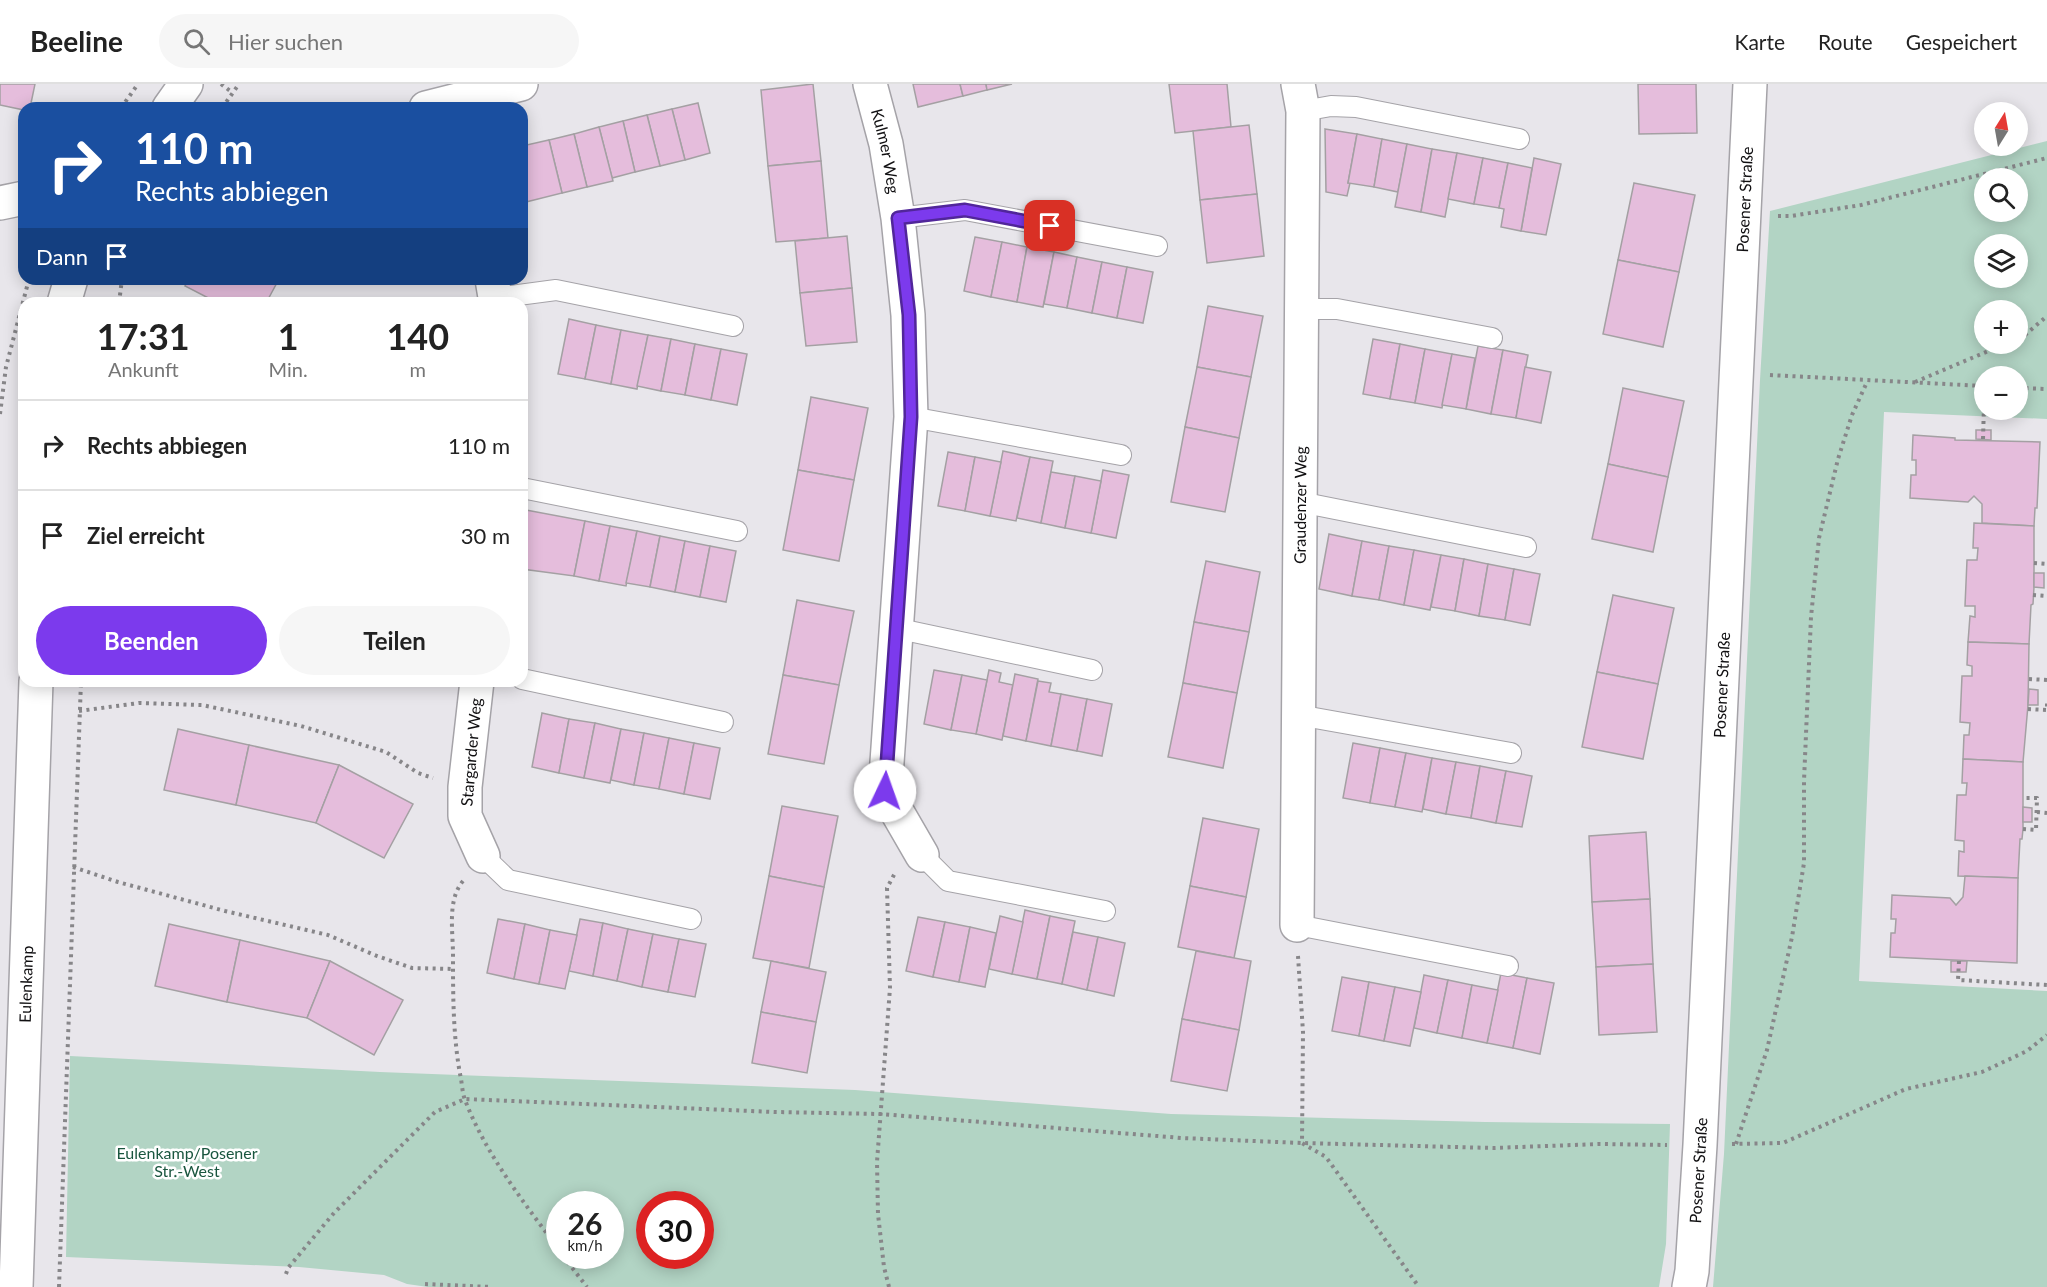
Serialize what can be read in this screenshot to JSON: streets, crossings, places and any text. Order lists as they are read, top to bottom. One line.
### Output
{"streets":{"street":["Kulmer Weg","Posener Straße","Graudenzer Weg","Stargarder Weg","Eulenkamp"]},"parks":["Eulenkamp/Posener Str.-West"],"north":"top","page":{"header":"Beeline","search":"Hier suchen","nav":["Karte","Route","Gespeichert"],"map_buttons":["+","−"],"turn":["110 m","Rechts abbiegen"],"then":"Dann","eta":["17:31","Ankunft","1","Min.","140","m"],"list":[{"name":"Rechts abbiegen","value":"110 m"},{"name":"Ziel erreicht","value":"30 m"}],"buttons":["Beenden","Teilen"],"speed":"26 km/h","limit":"30"}}
